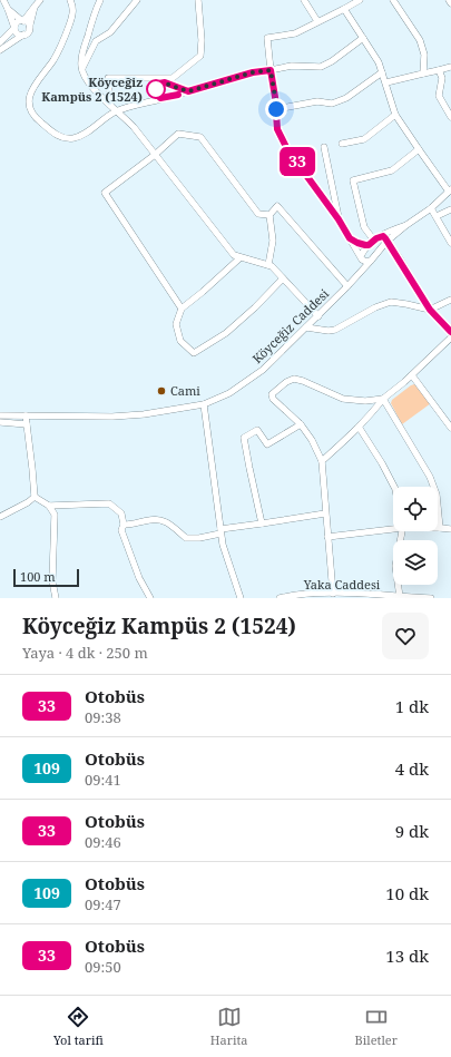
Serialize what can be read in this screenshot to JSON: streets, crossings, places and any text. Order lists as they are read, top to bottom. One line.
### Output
{"streets":{"street":["Köyceğiz Caddesi","Yaka Caddesi"]},"places":["Köyceğiz Kampüs 2 (1524)","Cami"],"lines":["bus line 33"],"scale_bar":"100 m","page":{"on_map":"33","scale":"100 m","heading":["Köyceğiz Kampüs 2 (1524)","Yaya · 4 dk · 250 m"],"list":[{"mark":"33","name":"Otobüs","note":"09:38","value":"1 dk"},{"mark":"109","name":"Otobüs","note":"09:41","value":"4 dk"},{"mark":"33","name":"Otobüs","note":"09:46","value":"9 dk"},{"mark":"109","name":"Otobüs","note":"09:47","value":"10 dk"},{"mark":"33","name":"Otobüs","note":"09:50","value":"13 dk"}],"tabs":["Yol tarifi","Harita","Biletler"]}}
